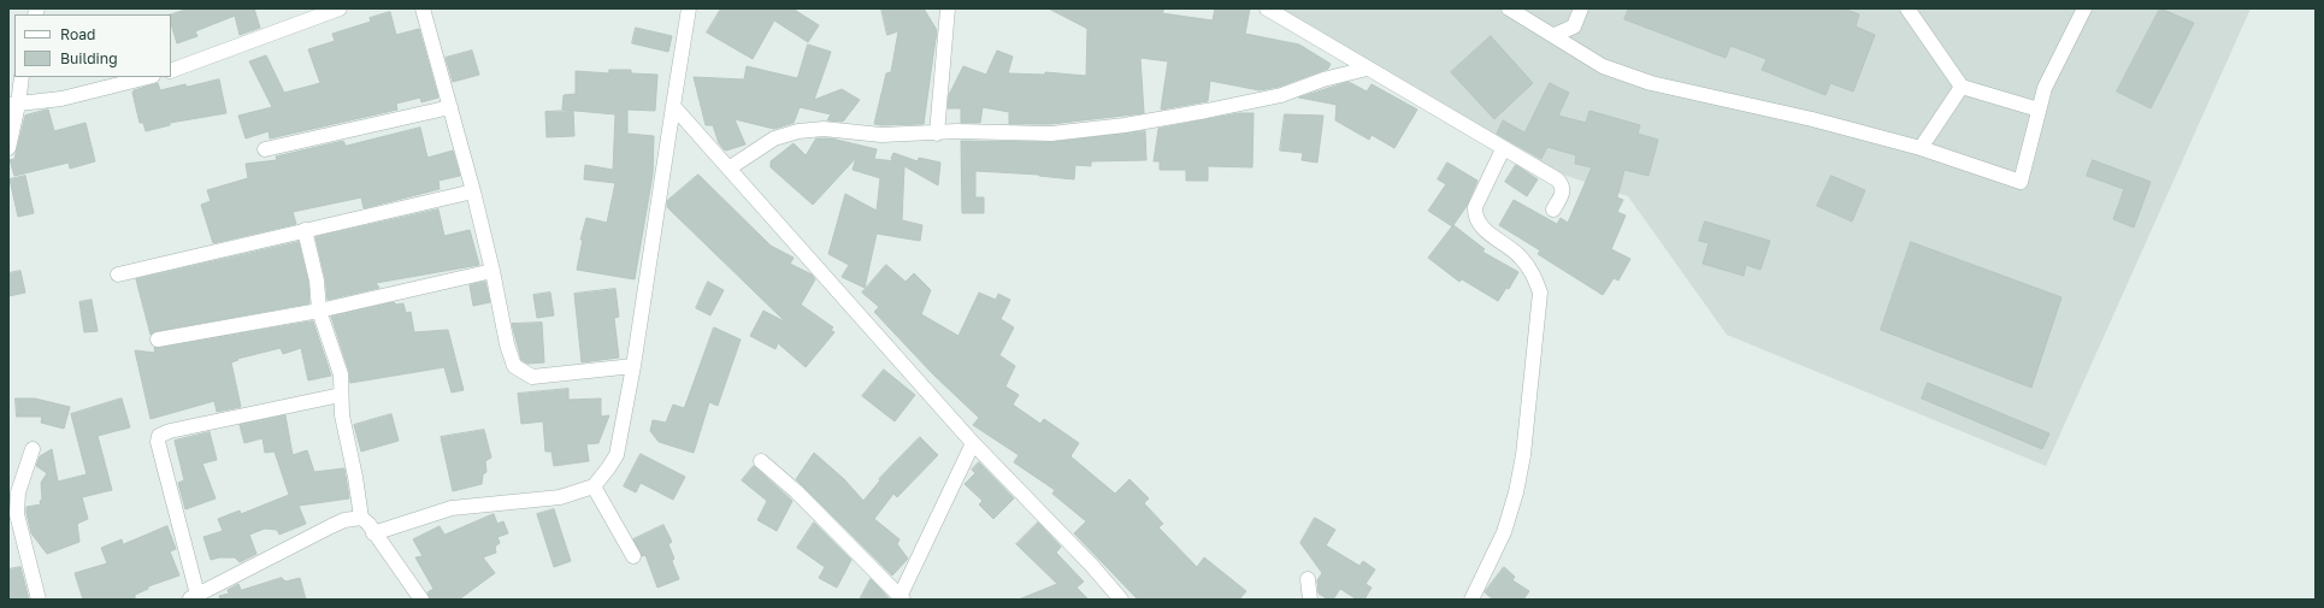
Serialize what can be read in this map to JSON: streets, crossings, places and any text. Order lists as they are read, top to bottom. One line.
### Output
{"legend":["Road","Building"]}
